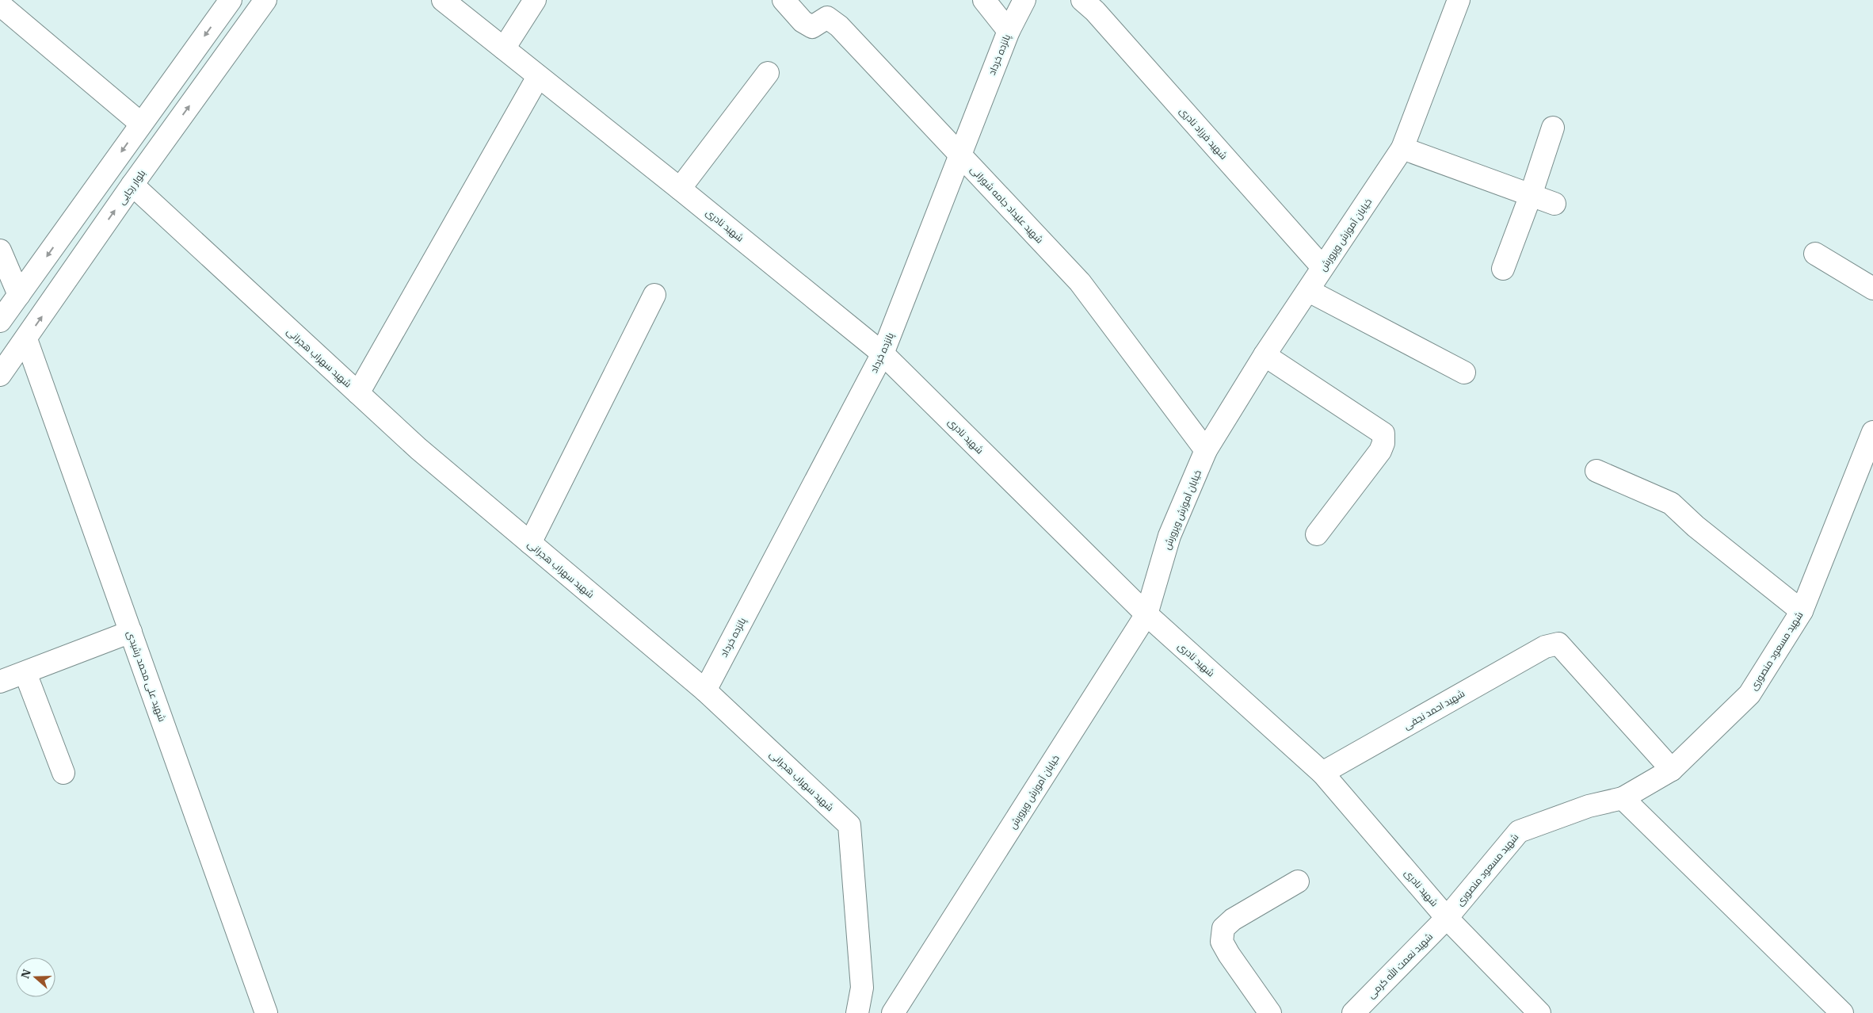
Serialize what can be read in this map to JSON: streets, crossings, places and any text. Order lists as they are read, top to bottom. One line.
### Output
{"streets":{"street":["پانزده خرداد","شهید فرزاد نادری","بلوار رجایی","شهید علیداد جامه شورانی","شهید نادری","خیابان آموزش وپرورش","شهید سهراب هجرانی","شهید مسعود منصوری","شهید علی محمد رشیدی","شهید احمد نجفی","شهید نعمت الله کرمی"]},"crossings":[["پانزده خرداد","شهید علیداد جامه شورانی"],["پانزده خرداد","شهید نادری"],["پانزده خرداد","شهید سهراب هجرانی"],["شهید فرزاد نادری","خیابان آموزش وپرورش"],["بلوار رجایی","شهید سهراب هجرانی"],["بلوار رجایی","شهید علی محمد رشیدی"],["شهید علیداد جامه شورانی","خیابان آموزش وپرورش"],["شهید نادری","خیابان آموزش وپرورش"],["شهید نادری","شهید مسعود منصوری"],["شهید نادری","شهید احمد نجفی"],["شهید نادری","شهید نعمت الله کرمی"],["شهید مسعود منصوری","شهید احمد نجفی"],["شهید مسعود منصوری","شهید نعمت الله کرمی"]],"north":"left"}
